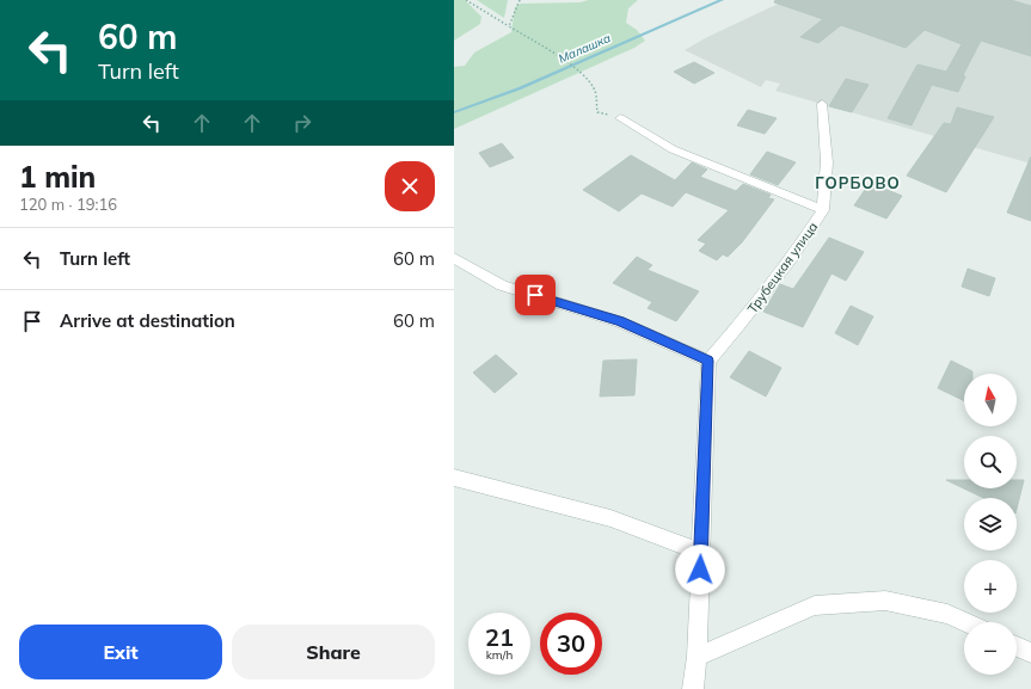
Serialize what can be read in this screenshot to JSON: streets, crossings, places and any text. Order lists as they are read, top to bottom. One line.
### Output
{"streets":{"street":["Трубецкая улица"]},"districts":["ГОРБОВО"],"water":["Малашка"],"north":"top","page":{"turn":["60 m","Turn left"],"heading":["1 min","120 m · 19:16"],"list":[{"name":"Turn left","value":"60 m"},{"name":"Arrive at destination","value":"60 m"}],"map_buttons":["+","−"],"speed":"21 km/h","limit":"30","buttons":["Exit","Share"]}}
